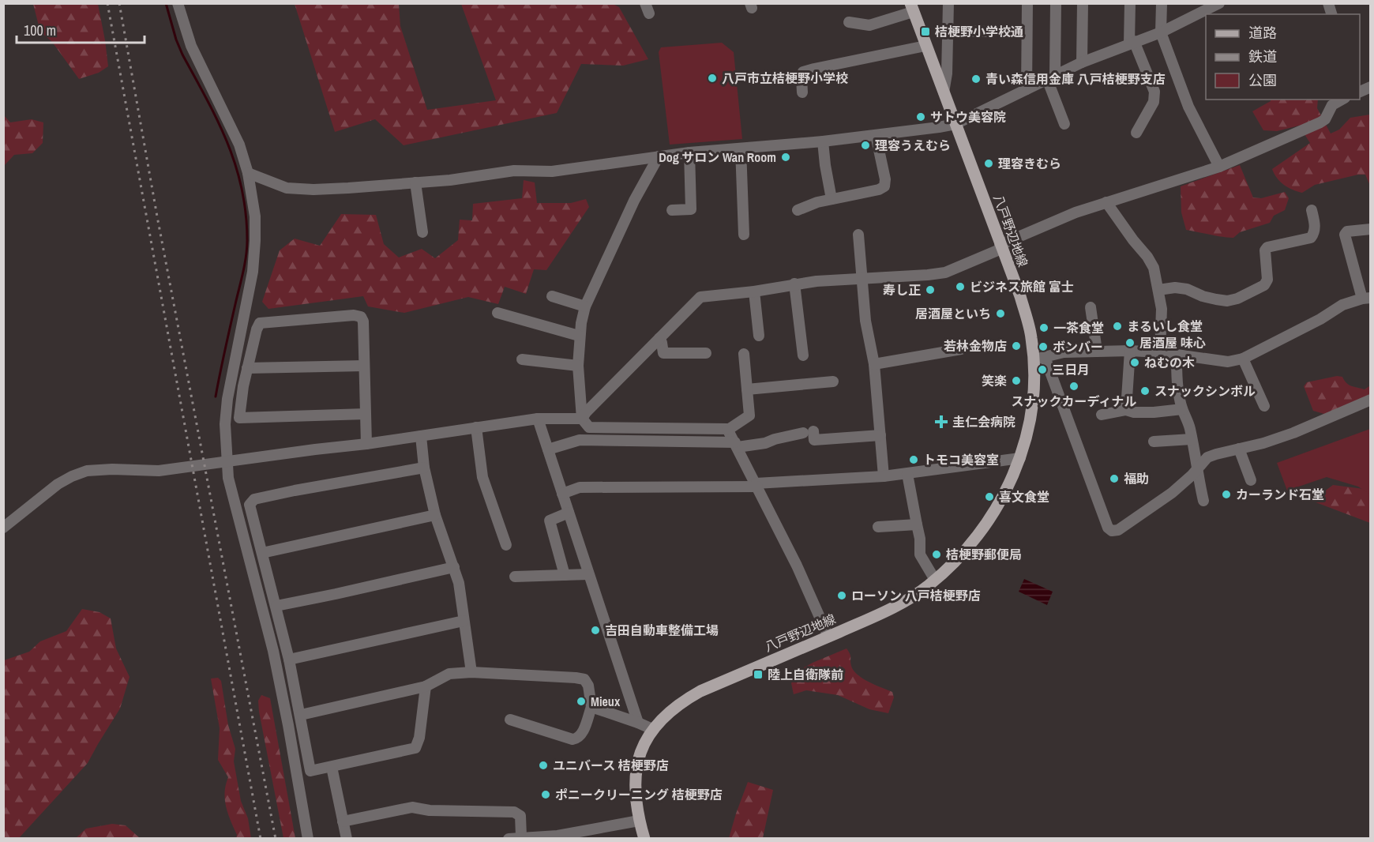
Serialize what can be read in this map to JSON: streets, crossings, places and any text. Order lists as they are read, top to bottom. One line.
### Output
{"streets":{"main road":["八戸野辺地線"]},"places":{"transit":["桔梗野小学校通","陸上自衛隊前"],"other":["八戸市立桔梗野小学校","青い森信用金庫 八戸桔梗野支店","サトウ美容院","理容うえむら","Dog サロン Wan Room","理容きむら","ビジネス旅館 富士","寿し正","居酒屋といち","まるいし食堂","一茶食堂","居酒屋 味心","若林金物店","ボンバー","ねむの木","三日月","笑楽","スナックカーディナル","スナックシンボル","トモコ美容室","福助","カーランド石堂","喜文食堂","桔梗野郵便局","ローソン 八戸桔梗野店","吉田自動車整備工場","Mieux","ユニバース 桔梗野店","ポニークリーニング 桔梗野店"],"health":["圭仁会病院"]},"legend":["道路","鉄道","公園"],"scale_bar":"100 m"}
